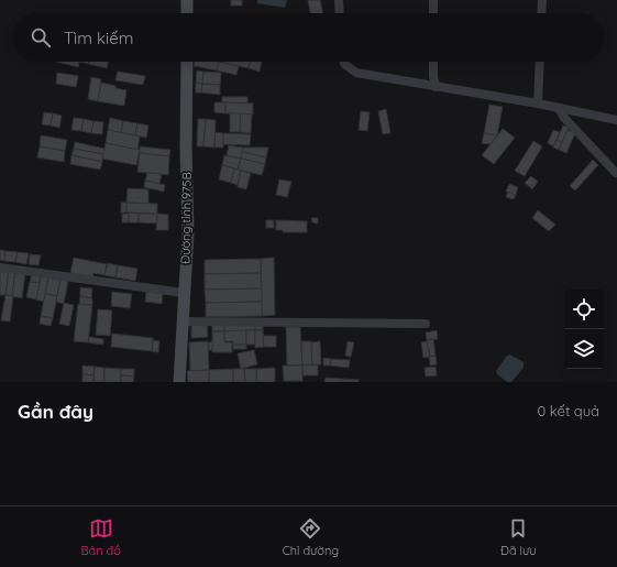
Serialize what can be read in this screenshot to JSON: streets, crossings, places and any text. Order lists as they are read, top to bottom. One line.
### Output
{"streets":{"main road":["Đường tỉnh 975B"]},"page":{"search":"Tìm kiếm","heading":["Gần đây","0 kết quả"],"nav":["Bản đồ","Chỉ đường","Đã lưu"]}}
